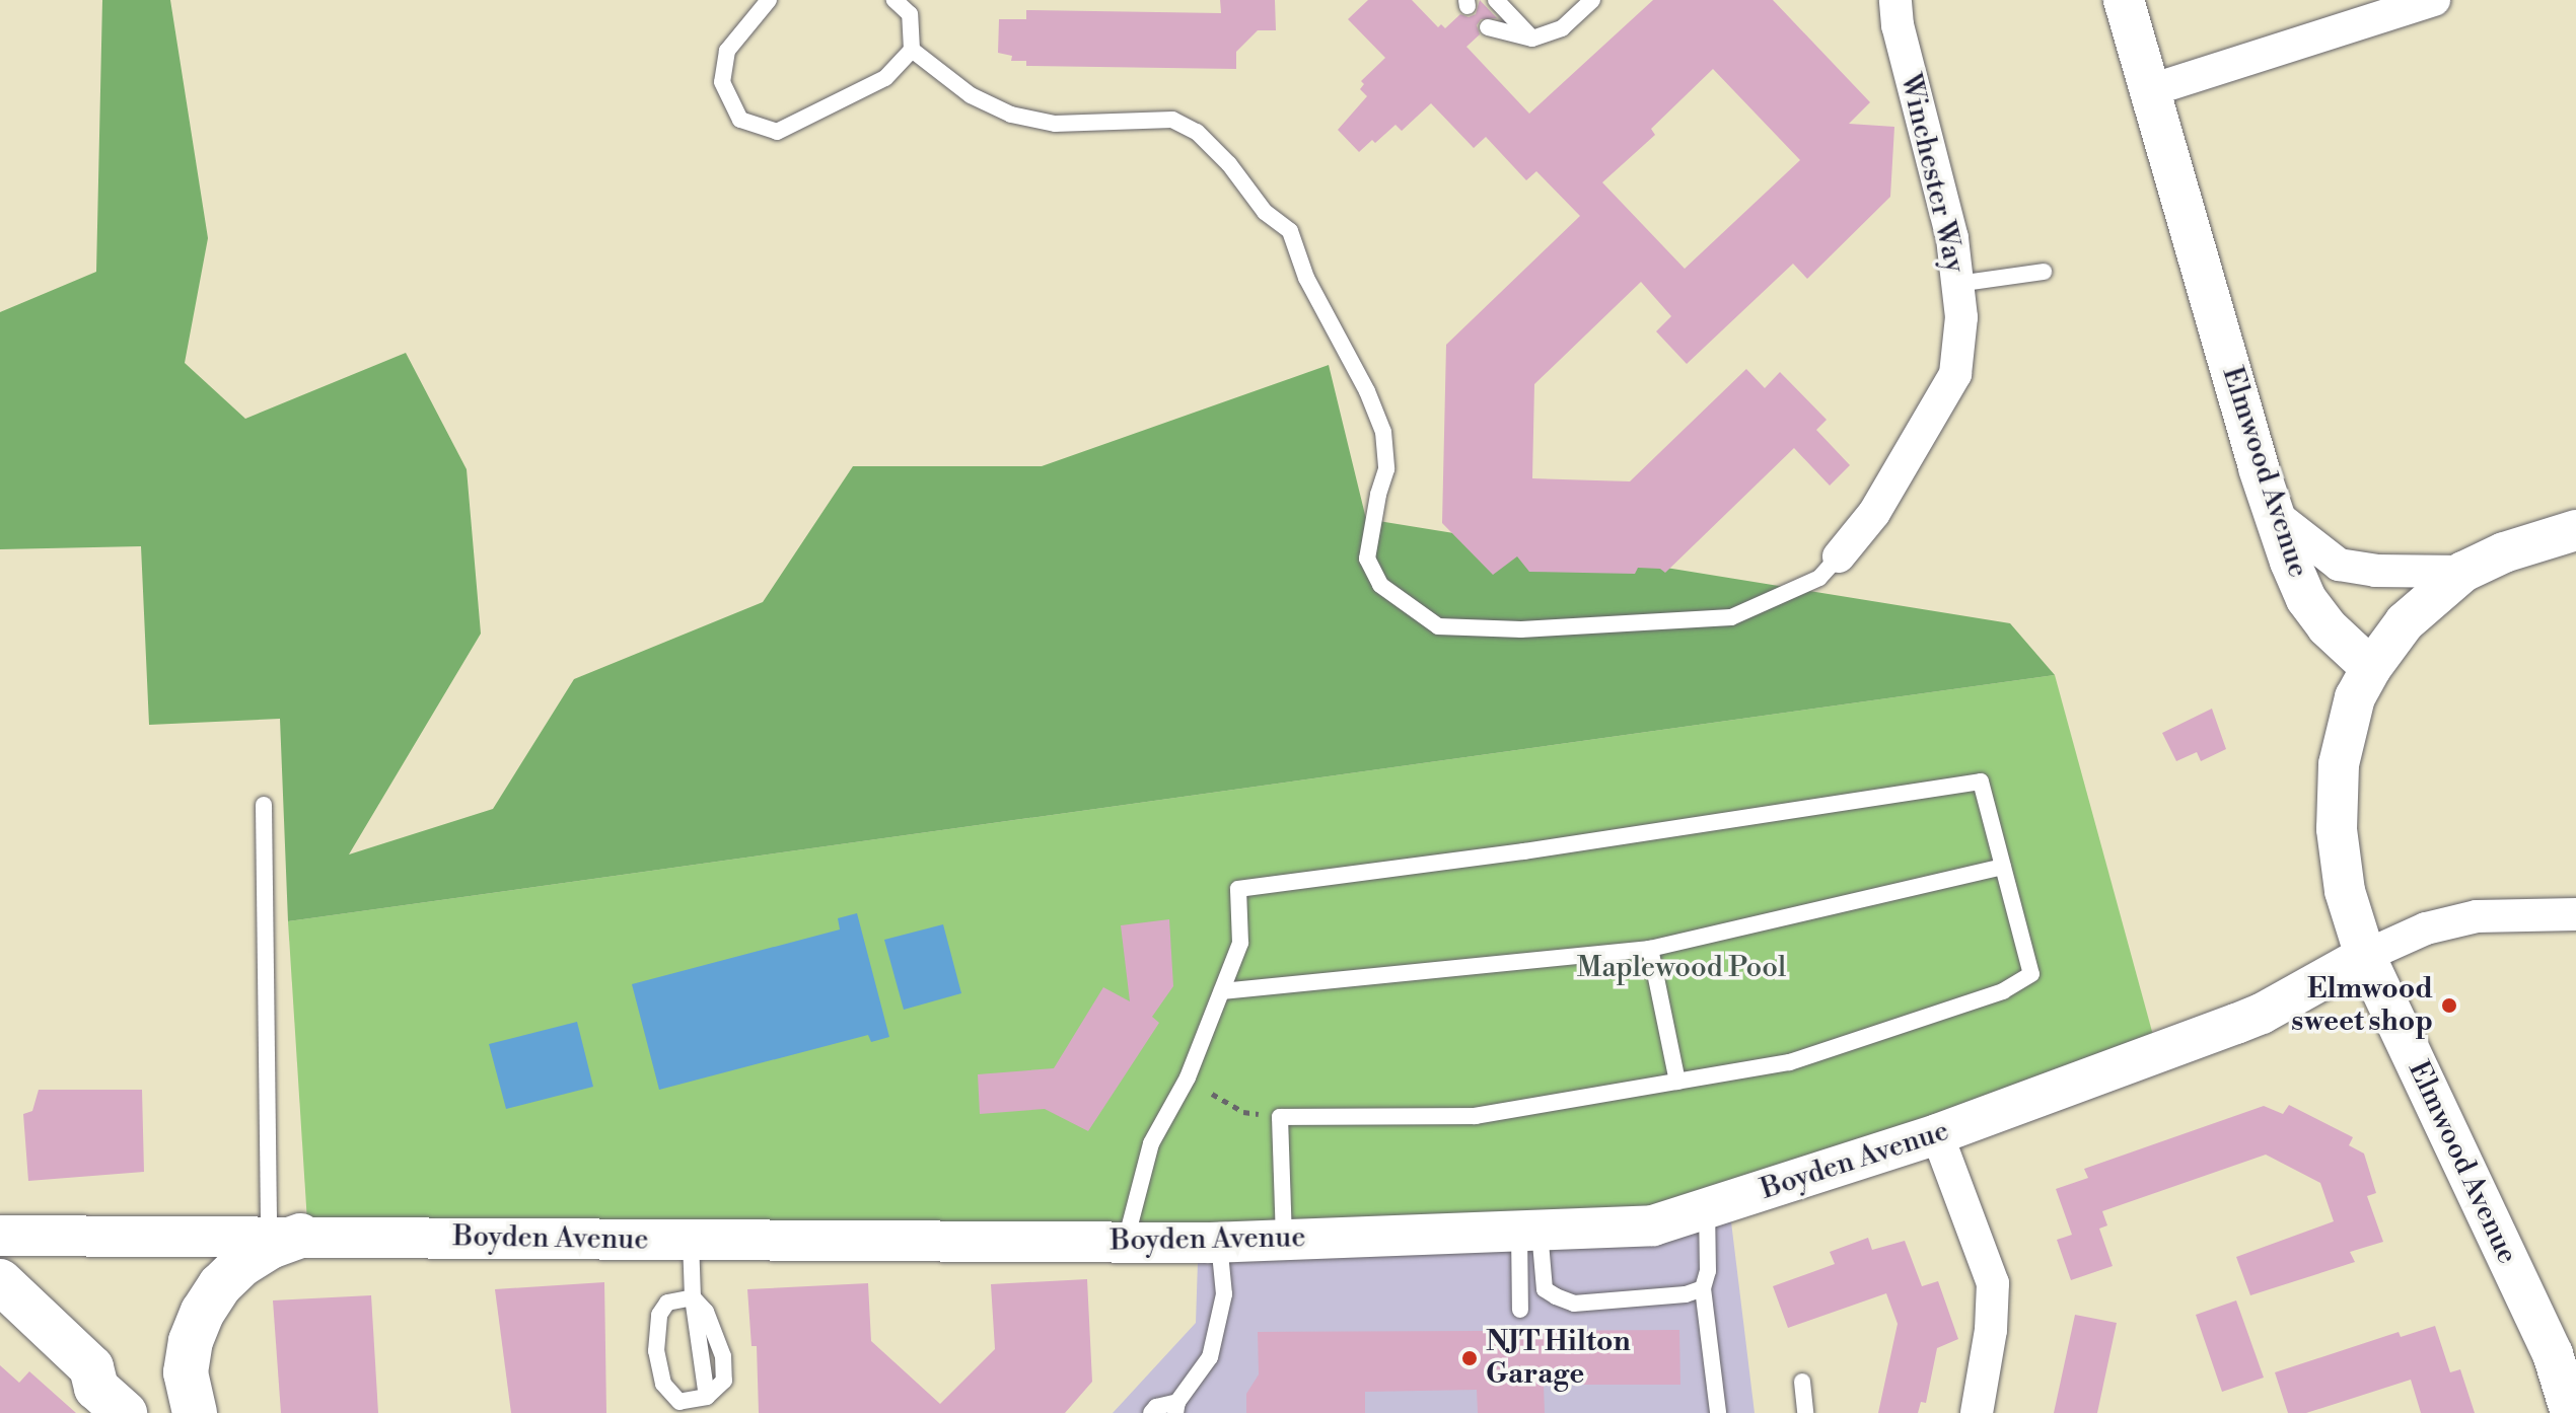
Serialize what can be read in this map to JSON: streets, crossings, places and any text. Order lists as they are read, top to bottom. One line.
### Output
{"streets":{"street":["Winchester Way","Elmwood Avenue","Boyden Avenue"]},"crossings":[["Elmwood Avenue","Boyden Avenue"]],"parks":["Maplewood Pool"],"places":["Elmwood sweet shop","NJT Hilton Garage"]}
